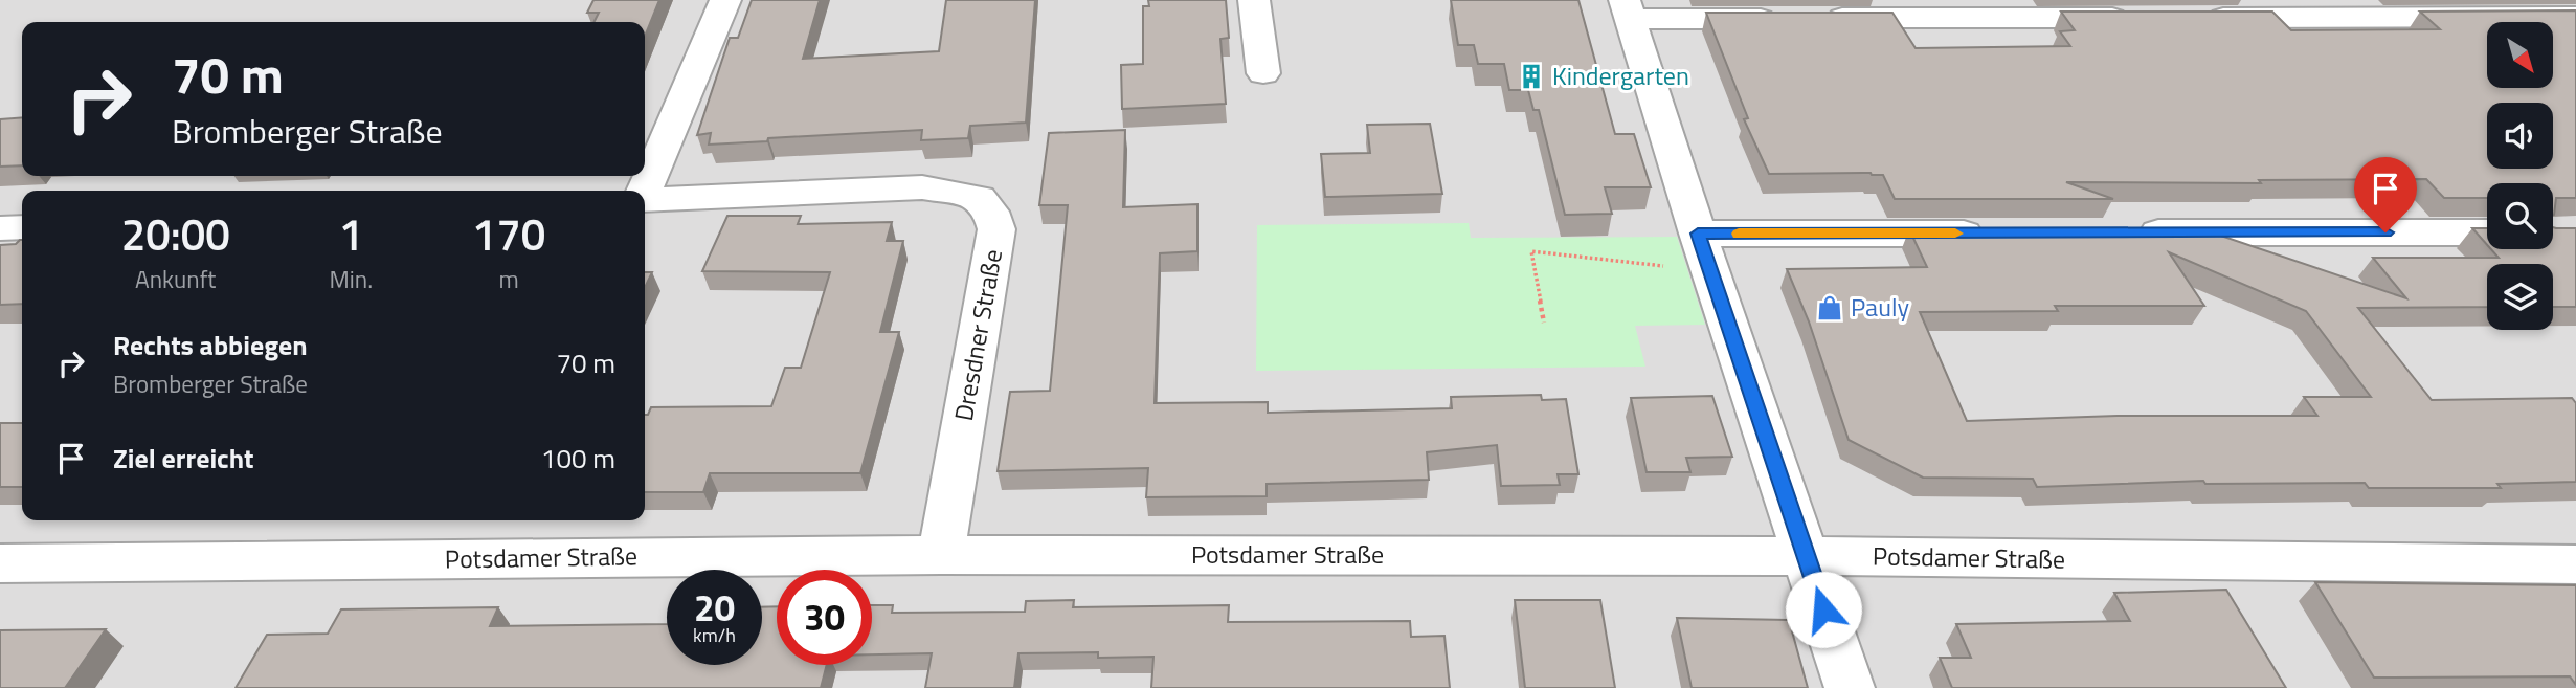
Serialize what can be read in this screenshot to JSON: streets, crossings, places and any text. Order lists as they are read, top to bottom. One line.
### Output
{"streets":{"street":["Dresdner Straße","Potsdamer Straße"]},"crossings":[["Dresdner Straße","Potsdamer Straße"]],"places":{"building":["Kindergarten"],"shop":["Pauly"]},"north":"bottom right","page":{"turn":["70 m","Bromberger Straße"],"eta":["20:00","Ankunft","1","Min.","170","m"],"list":[{"name":"Rechts abbiegen","note":"Bromberger Straße","value":"70 m"},{"name":"Ziel erreicht","value":"100 m"}],"speed":"20 km/h","limit":"30"}}
